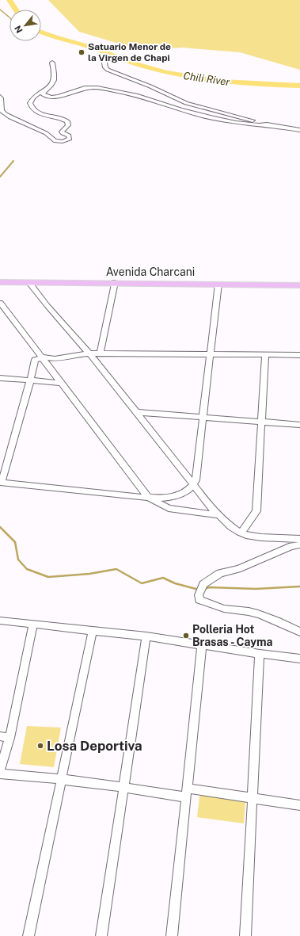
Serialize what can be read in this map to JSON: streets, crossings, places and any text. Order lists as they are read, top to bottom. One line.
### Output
{"streets":{"main road":["Avenida Charcani"]},"water":["Chili River"],"places":["Satuario Menor de la Virgen de Chapi","Polleria Hot Brasas - Cayma","Losa Deportiva"],"north":"bottom left"}
